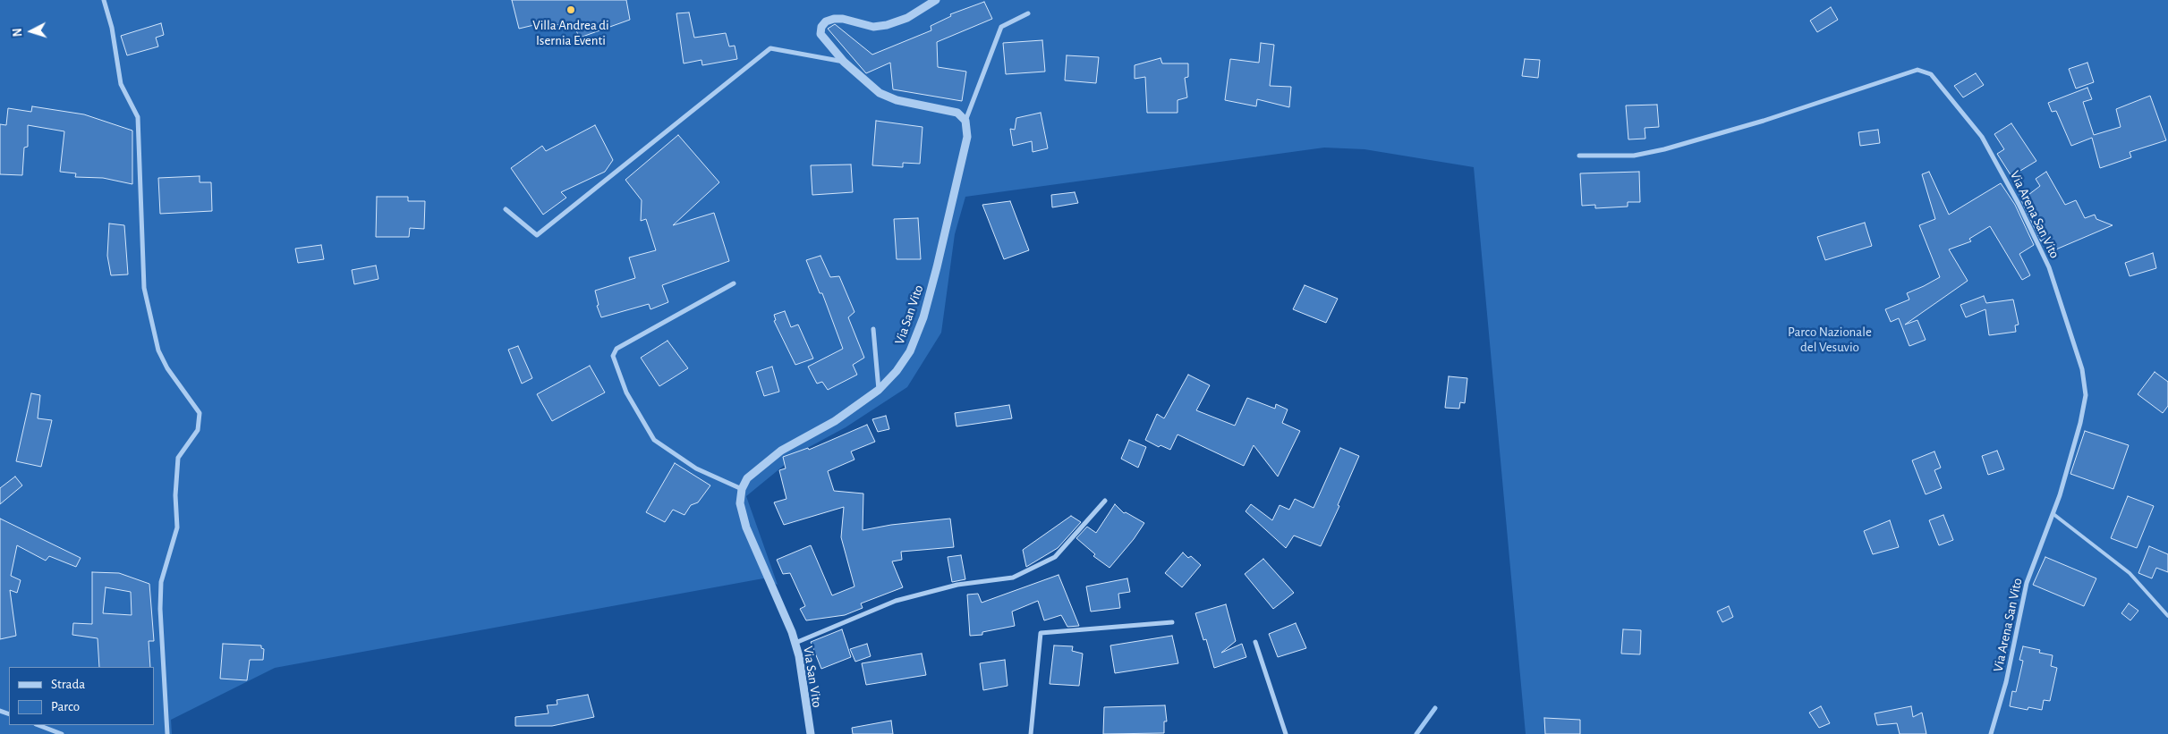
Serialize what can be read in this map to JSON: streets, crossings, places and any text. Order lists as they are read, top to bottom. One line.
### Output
{"streets":{"street":["Via Arena San Vito","Via San Vito"]},"parks":["Parco Nazionale del Vesuvio"],"places":["Villa Andrea di Isernia Eventi"],"legend":["Strada","Parco"],"north":"left"}
